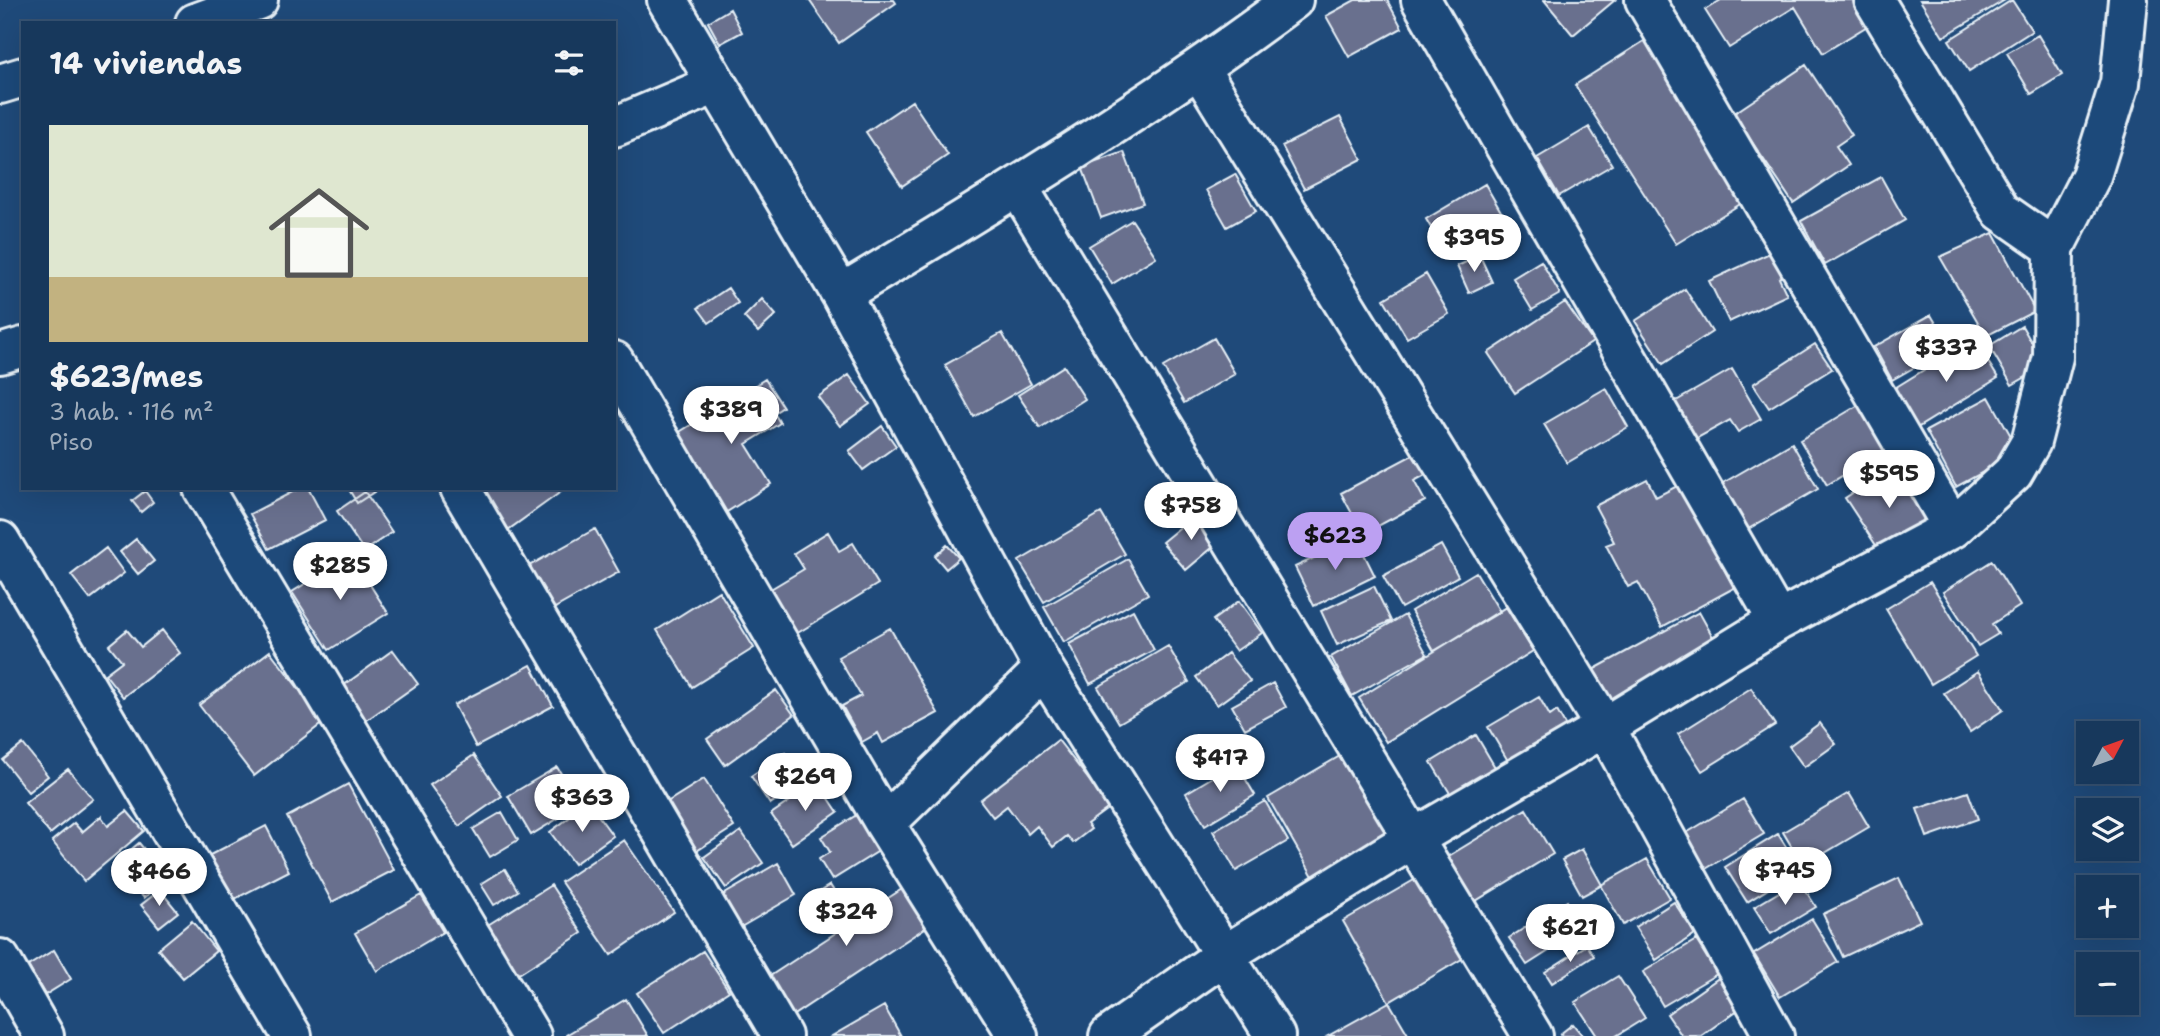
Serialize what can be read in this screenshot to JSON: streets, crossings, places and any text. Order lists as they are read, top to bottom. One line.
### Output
{"north":"top right","page":{"heading":"14 viviendas","list":[{"name":"$623/mes","note":"3 hab. · 116 m² · Piso"}],"price":["$395","$337","$389","$595","$758","$623","$285","$417","$269","$363","$745","$466","$324","$621"],"map_buttons":["+","−"]}}
